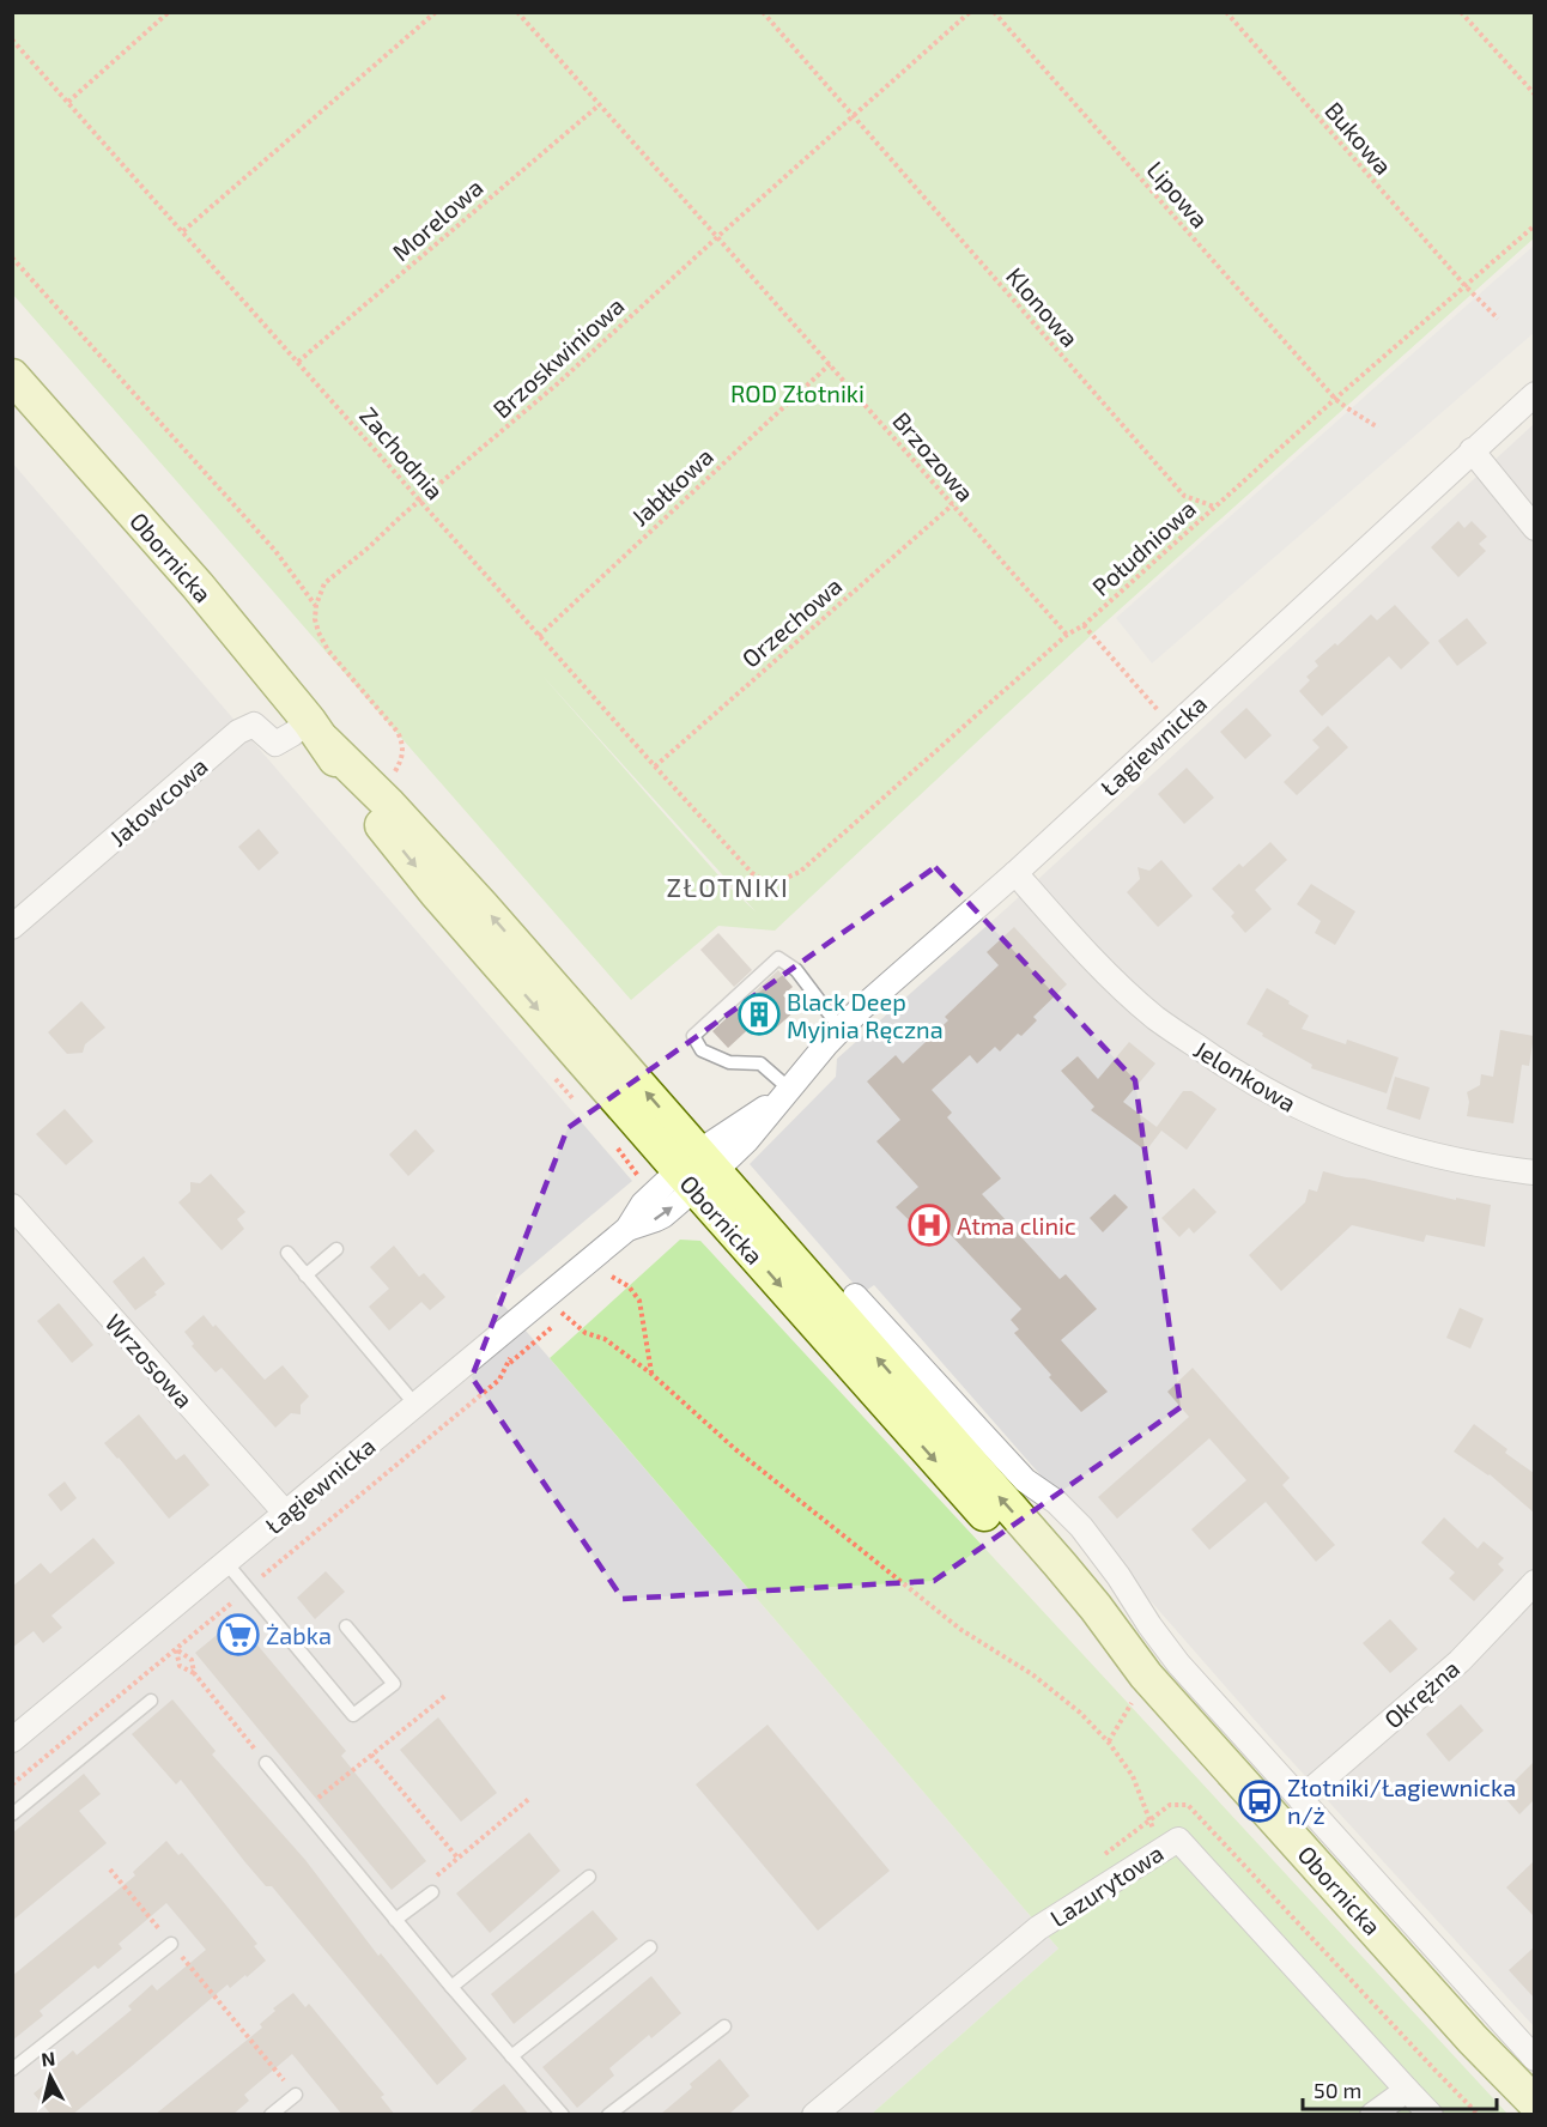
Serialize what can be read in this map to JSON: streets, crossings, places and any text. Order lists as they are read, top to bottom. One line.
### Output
{"streets":{"main road":["Obornicka"],"street":["Łagiewnicka","Jałowcowa","Jelonkowa","Wrzosowa","Okrężna","Lazurytowa"],"path":["Bukowa","Lipowa","Morelowa","Klonowa","Brzoskwiniowa","Zachodnia","Brzozowa","Jabłkowa","Południowa","Orzechowa"]},"crossings":[["Bukowa","Południowa"],["Lipowa","Południowa"],["Morelowa","Zachodnia"],["Morelowa","Brzozowa"],["Klonowa","Brzoskwiniowa"],["Klonowa","Południowa"],["Brzoskwiniowa","Zachodnia"],["Brzoskwiniowa","Brzozowa"],["Zachodnia","Jabłkowa"],["Zachodnia","Południowa"],["Zachodnia","Orzechowa"],["Brzozowa","Jabłkowa"],["Brzozowa","Południowa"],["Brzozowa","Orzechowa"],["Obornicka","Łagiewnicka"],["Obornicka","Jałowcowa"],["Łagiewnicka","Jelonkowa"],["Łagiewnicka","Wrzosowa"]],"districts":["ZŁOTNIKI"],"parks":["ROD Złotniki"],"places":{"building":["Black Deep Myjnia Ręczna"],"hospital":["Atma clinic"],"supermarket":["Żabka"],"bus stop":["Złotniki/Łagiewnicka n/ż"]},"scale_bar":"50 m","north":"top"}
